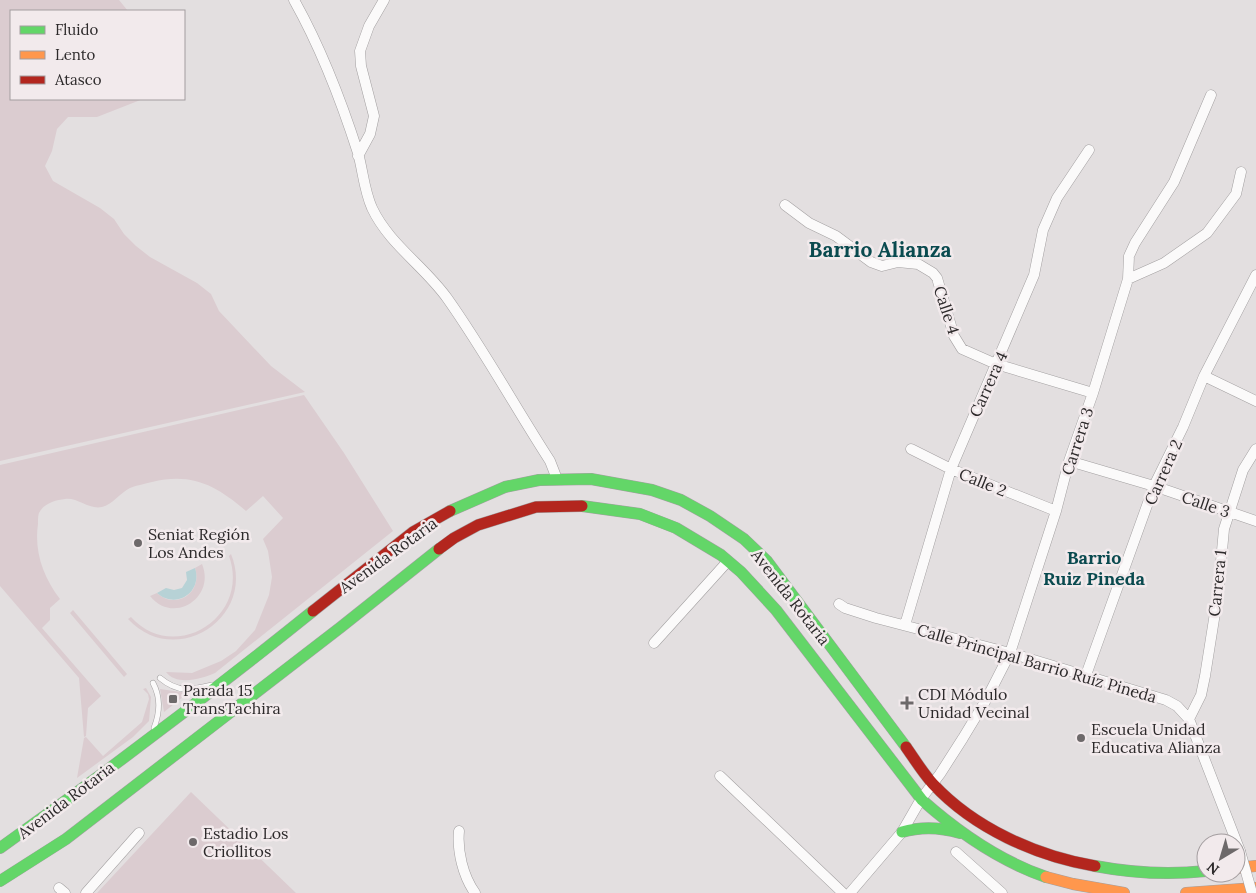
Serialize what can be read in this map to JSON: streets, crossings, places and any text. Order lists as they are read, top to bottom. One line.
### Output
{"streets":{"main road":["Avenida Rotaria"],"street":["Calle 4","Carrera 4","Carrera 3","Carrera 2","Calle 2","Calle 3","Carrera 1","Calle Principal Barrio Ruíz Pineda"]},"crossings":[["Calle 4","Carrera 4"],["Calle 4","Carrera 3"],["Carrera 4","Calle 2"],["Carrera 4","Calle Principal Barrio Ruíz Pineda"],["Carrera 3","Calle 2"],["Carrera 3","Calle 3"],["Carrera 3","Avenida Rotaria"],["Carrera 3","Calle Principal Barrio Ruíz Pineda"],["Carrera 2","Calle 3"],["Carrera 2","Calle Principal Barrio Ruíz Pineda"],["Calle 3","Carrera 1"],["Carrera 1","Calle Principal Barrio Ruíz Pineda"]],"districts":["Barrio Alianza","Barrio Ruiz Pineda"],"places":{"other":["Seniat Región Los Andes","Escuela Unidad Educativa Alianza","Estadio Los Criollitos"],"transit":["Parada 15 TransTachira"],"health":["CDI Módulo Unidad Vecinal"]},"legend":["Fluido","Lento","Atasco"],"north":"bottom left"}
